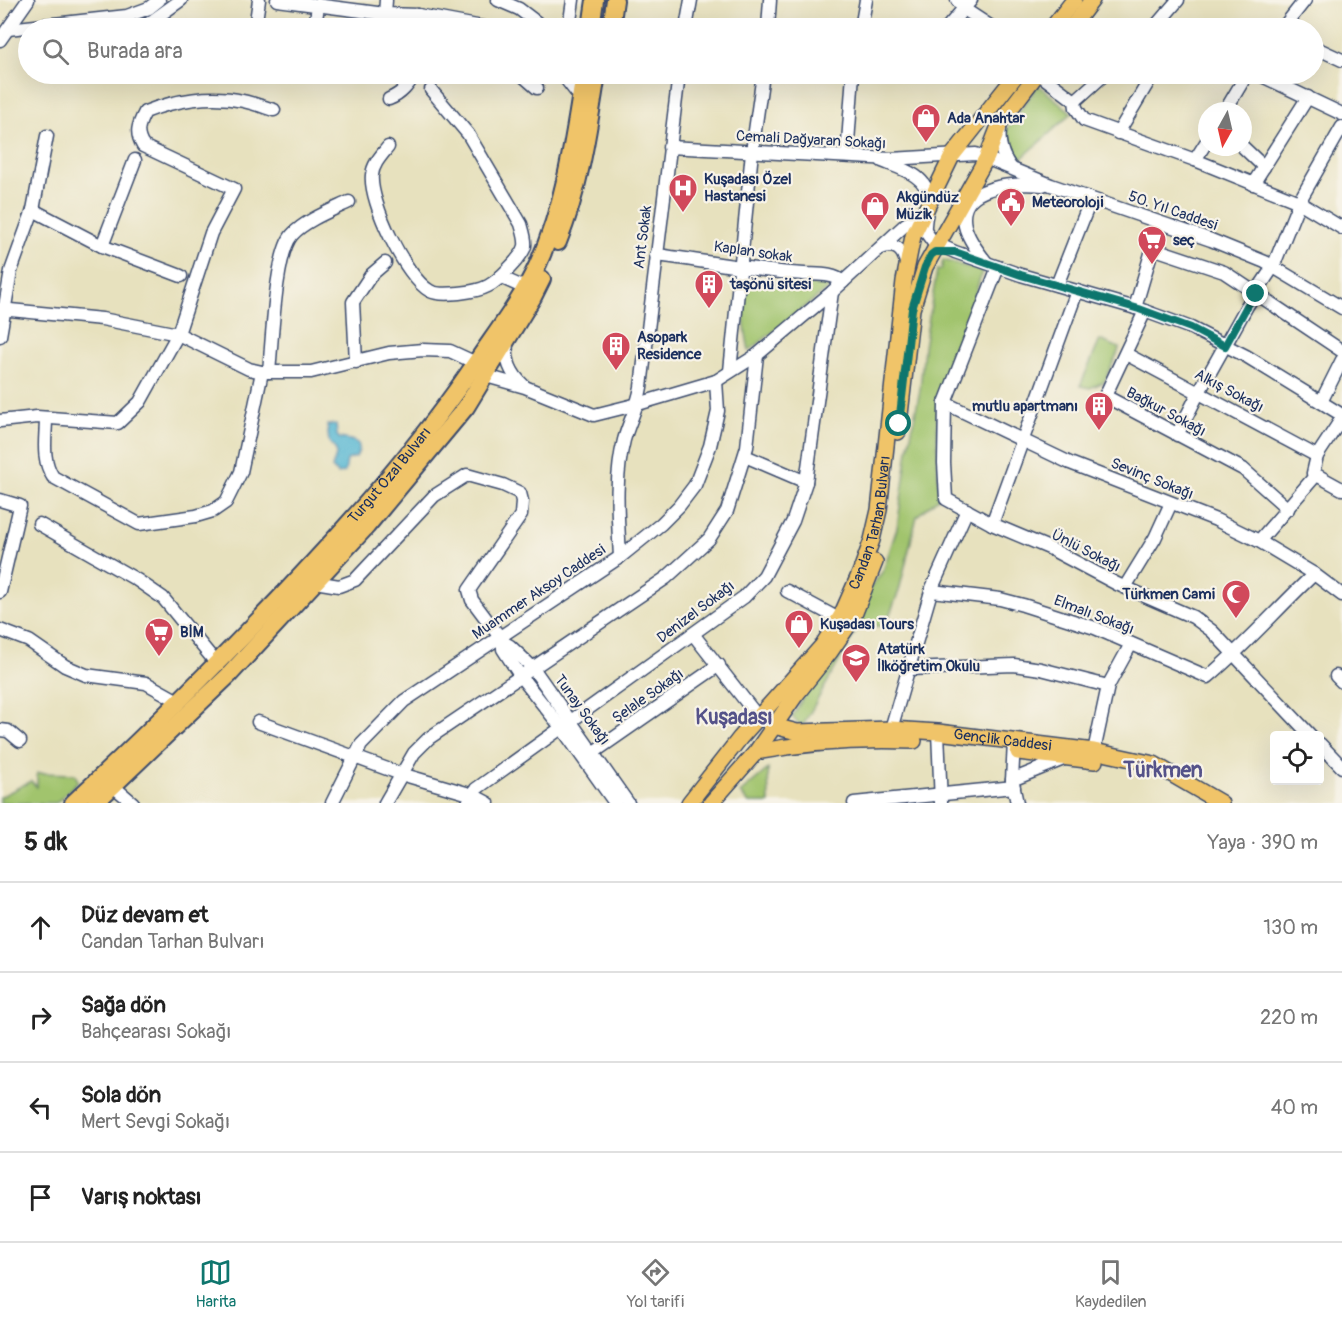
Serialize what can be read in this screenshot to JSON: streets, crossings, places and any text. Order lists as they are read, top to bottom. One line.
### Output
{"streets":{"highway":["Turgut Özal Bulvarı"],"main road":["Candan Tarhan Bulvarı","Gençlik Caddesi"],"street":["Cemali Dağyaran Sokağı","50. Yıl Caddesi","Ant Sokak","Kaplan sokak","Alkış Sokağı","Bağkur Sokağı","Sevinç Sokağı","Ünlü Sokağı","Muammer Aksoy Caddesi","Denizel Sokağı","Elmalı Sokağı","Şelale Sokağı","Tunay Sokağı"]},"crossings":[["Cemali Dağyaran Sokağı","50. Yıl Caddesi"],["Cemali Dağyaran Sokağı","Ant Sokak"],["Cemali Dağyaran Sokağı","Candan Tarhan Bulvarı"],["50. Yıl Caddesi","Bağkur Sokağı"],["50. Yıl Caddesi","Candan Tarhan Bulvarı"],["Ant Sokak","Kaplan sokak"],["Ant Sokak","Muammer Aksoy Caddesi"],["Alkış Sokağı","Bağkur Sokağı"],["Sevinç Sokağı","Ünlü Sokağı"],["Candan Tarhan Bulvarı","Gençlik Caddesi"],["Ünlü Sokağı","Elmalı Sokağı"],["Muammer Aksoy Caddesi","Tunay Sokağı"],["Denizel Sokağı","Tunay Sokağı"],["Şelale Sokağı","Tunay Sokağı"]],"districts":["Kuşadası","Türkmen"],"places":{"shop":["Ada Anahtar","Akgündüz Müzik","Kuşadası Tours"],"hospital":["Kuşadası Özel Hastanesi"],"public building":["Meteoroloji"],"supermarket":["seç","BİM"],"building":["taşönü sitesi","Asopark Residence","mutlu apartmanı"],"mosque":["Türkmen Cami"],"school or university":["Atatürk İlköğretim Okulu"]},"north":"bottom","page":{"search":"Burada ara","heading":["5 dk","Yaya · 390 m"],"list":[["Düz devam et","Candan Tarhan Bulvarı","130 m"],["Sağa dön","Bahçearası Sokağı","220 m"],["Sola dön","Mert Sevgi Sokağı","40 m"],"Varış noktası"],"nav":["Harita","Yol tarifi","Kaydedilen"]}}
